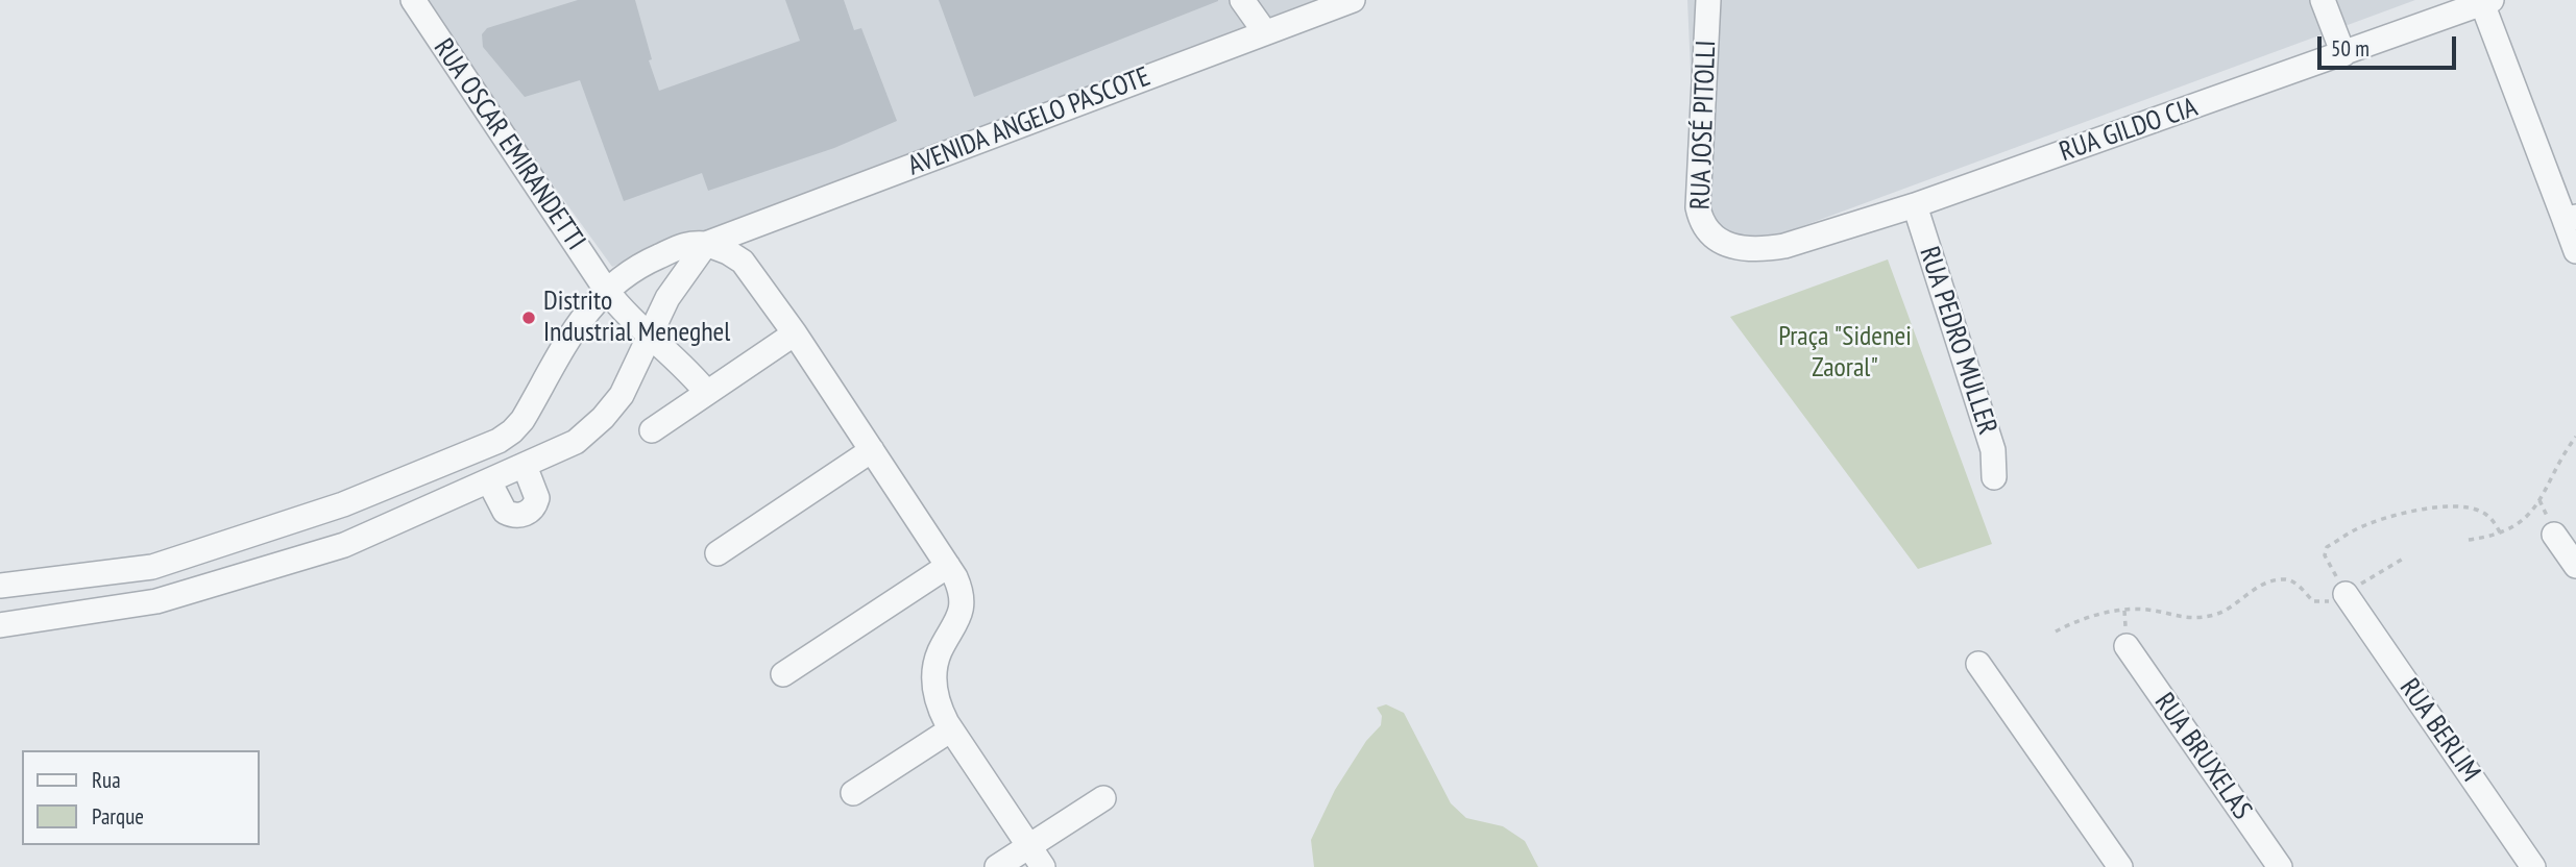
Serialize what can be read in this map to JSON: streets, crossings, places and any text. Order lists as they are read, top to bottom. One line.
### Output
{"streets":{"street":["AVENIDA ANGELO PASCOTE","RUA JOSÉ PITOLLI","RUA GILDO CIA","RUA OSCAR EMIRANDETTI","RUA PEDRO MULLER","RUA BERLIM","RUA BRUXELAS"]},"crossings":[["AVENIDA ANGELO PASCOTE","RUA OSCAR EMIRANDETTI"],["RUA JOSÉ PITOLLI","RUA GILDO CIA"],["RUA GILDO CIA","RUA PEDRO MULLER"]],"parks":["Praça \"Sidenei Zaoral\""],"places":["Distrito Industrial Meneghel"],"legend":["Rua","Parque"],"scale_bar":"50 m"}
